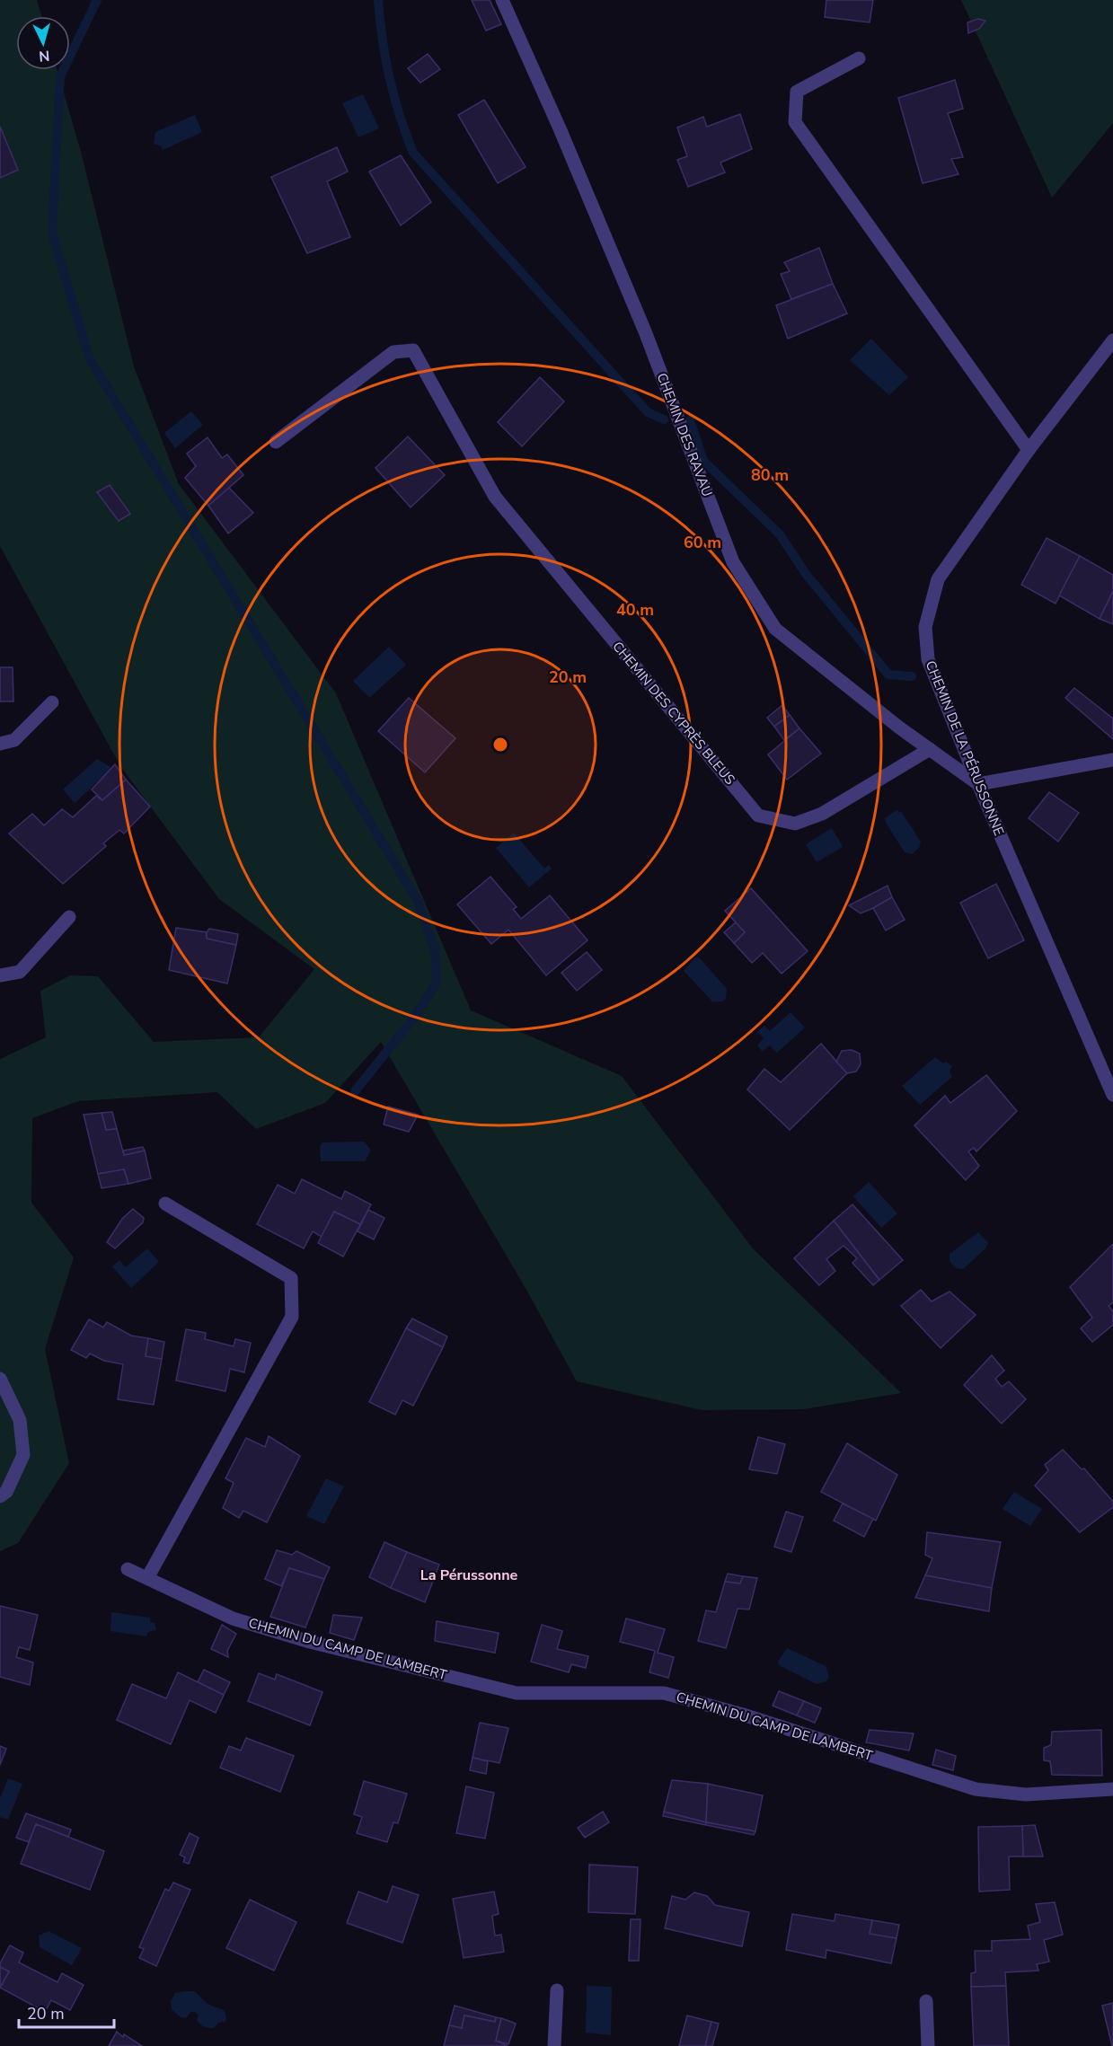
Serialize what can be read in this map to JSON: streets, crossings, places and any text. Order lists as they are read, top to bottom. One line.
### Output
{"streets":{"street":["CHEMIN DES RAVAU","CHEMIN DES CYPRÈS BLEUS","CHEMIN DE LA PÉRUSSONNE","CHEMIN DU CAMP DE LAMBERT"]},"crossings":[["CHEMIN DES RAVAU","CHEMIN DES CYPRÈS BLEUS"],["CHEMIN DES RAVAU","CHEMIN DE LA PÉRUSSONNE"]],"districts":["La Pérussonne"],"scale_bar":"20 m","north":"bottom","rings":["80 m","60 m","40 m","20 m"]}
